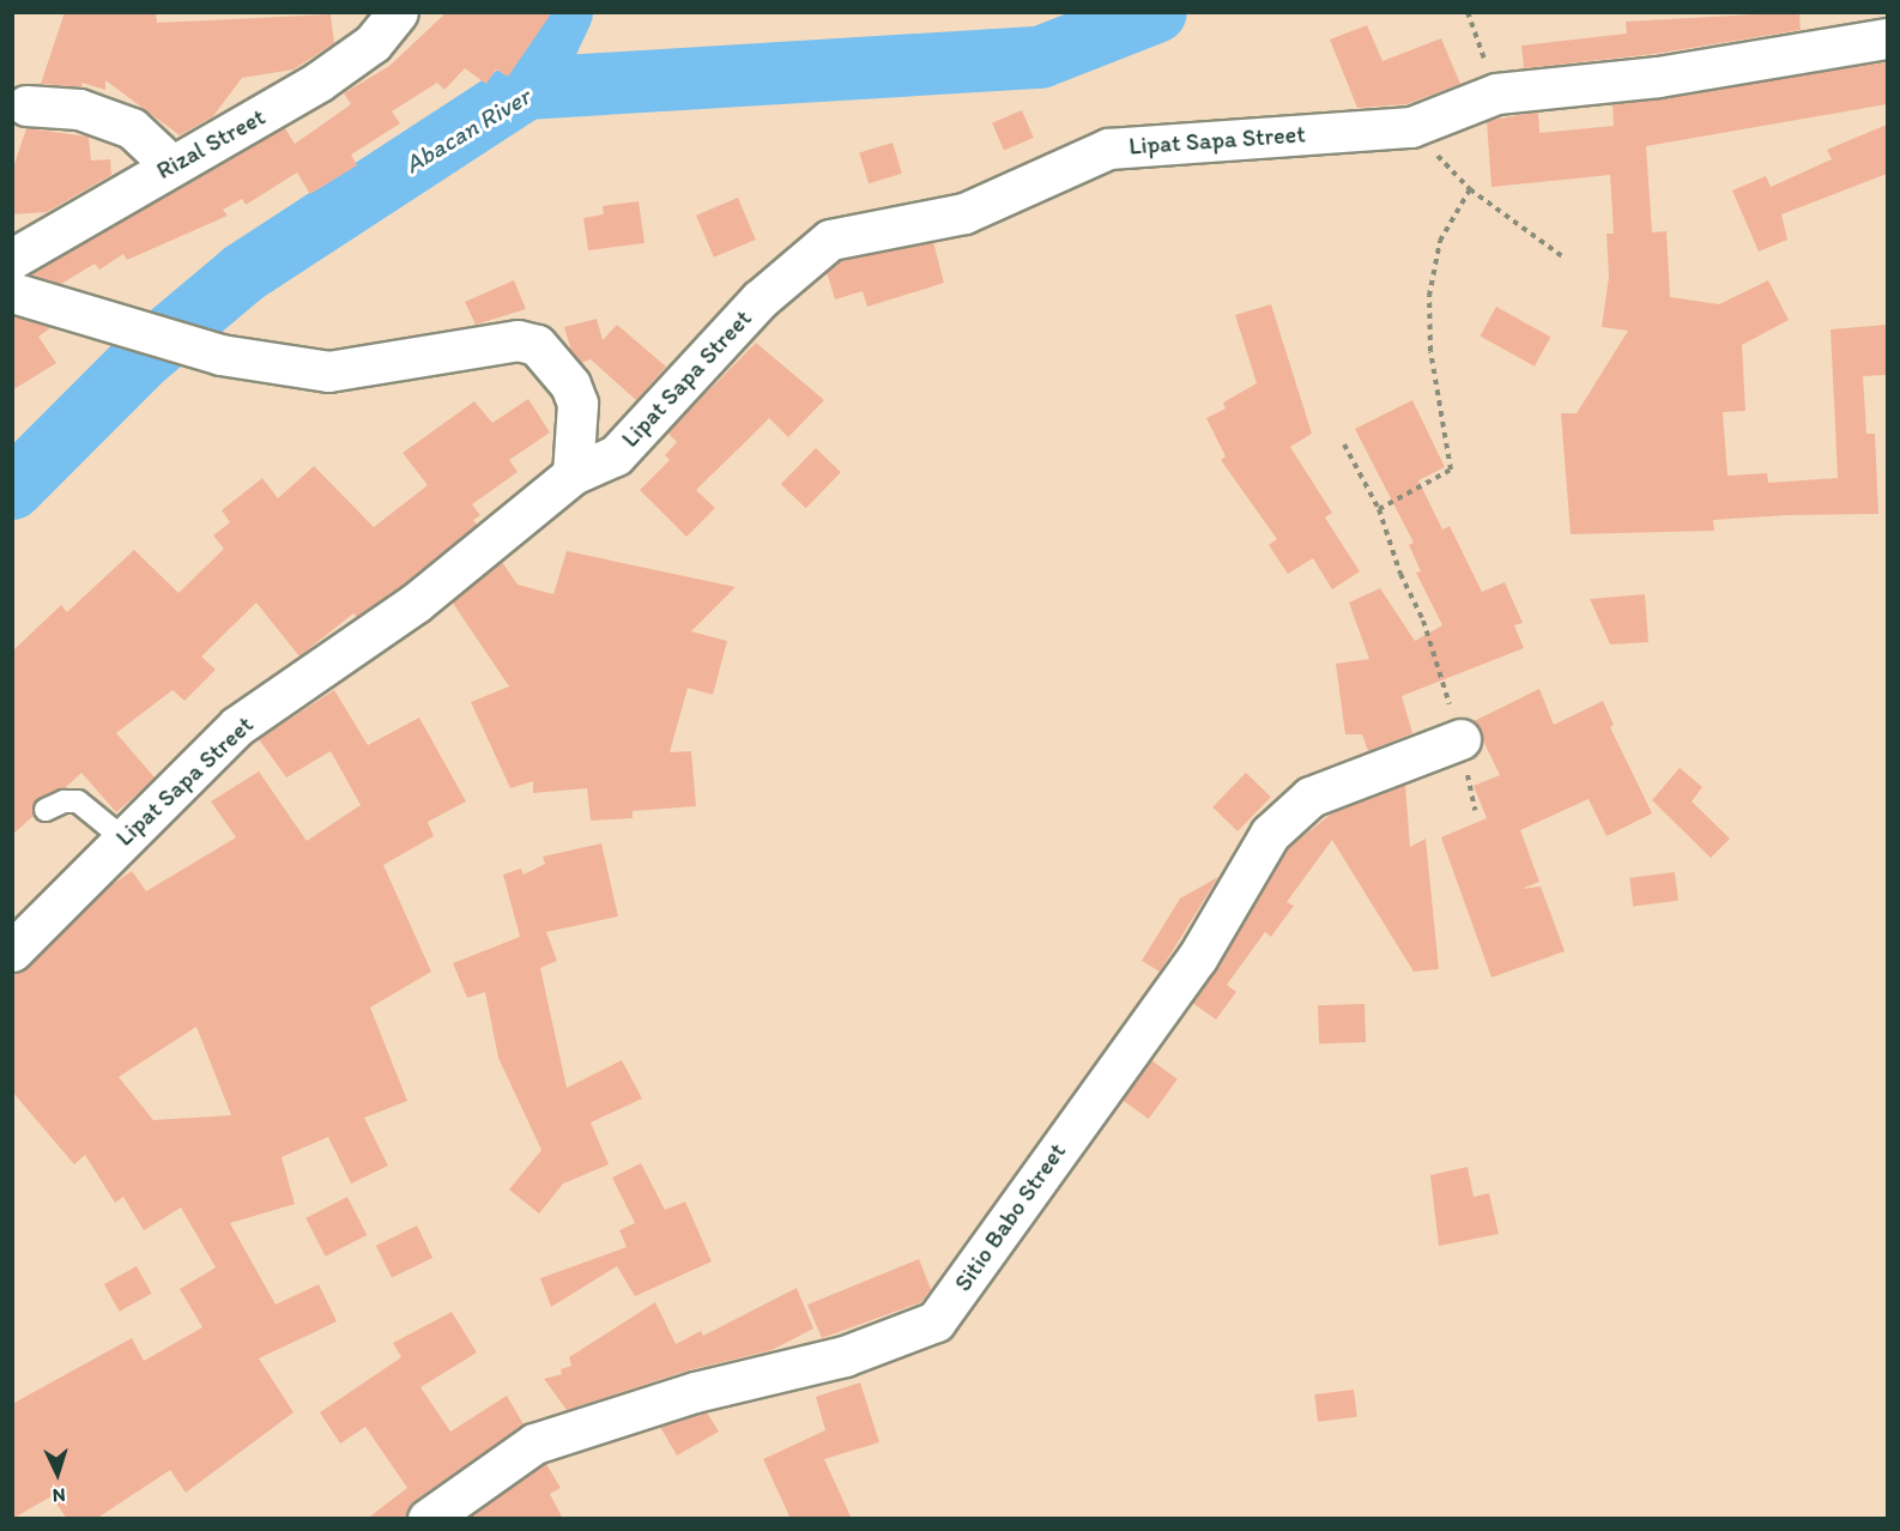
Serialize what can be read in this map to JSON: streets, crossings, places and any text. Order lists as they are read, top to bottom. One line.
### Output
{"streets":{"street":["Lipat Sapa Street","Rizal Street","Sitio Babo Street"]},"water":["Abacan River"],"north":"bottom"}
